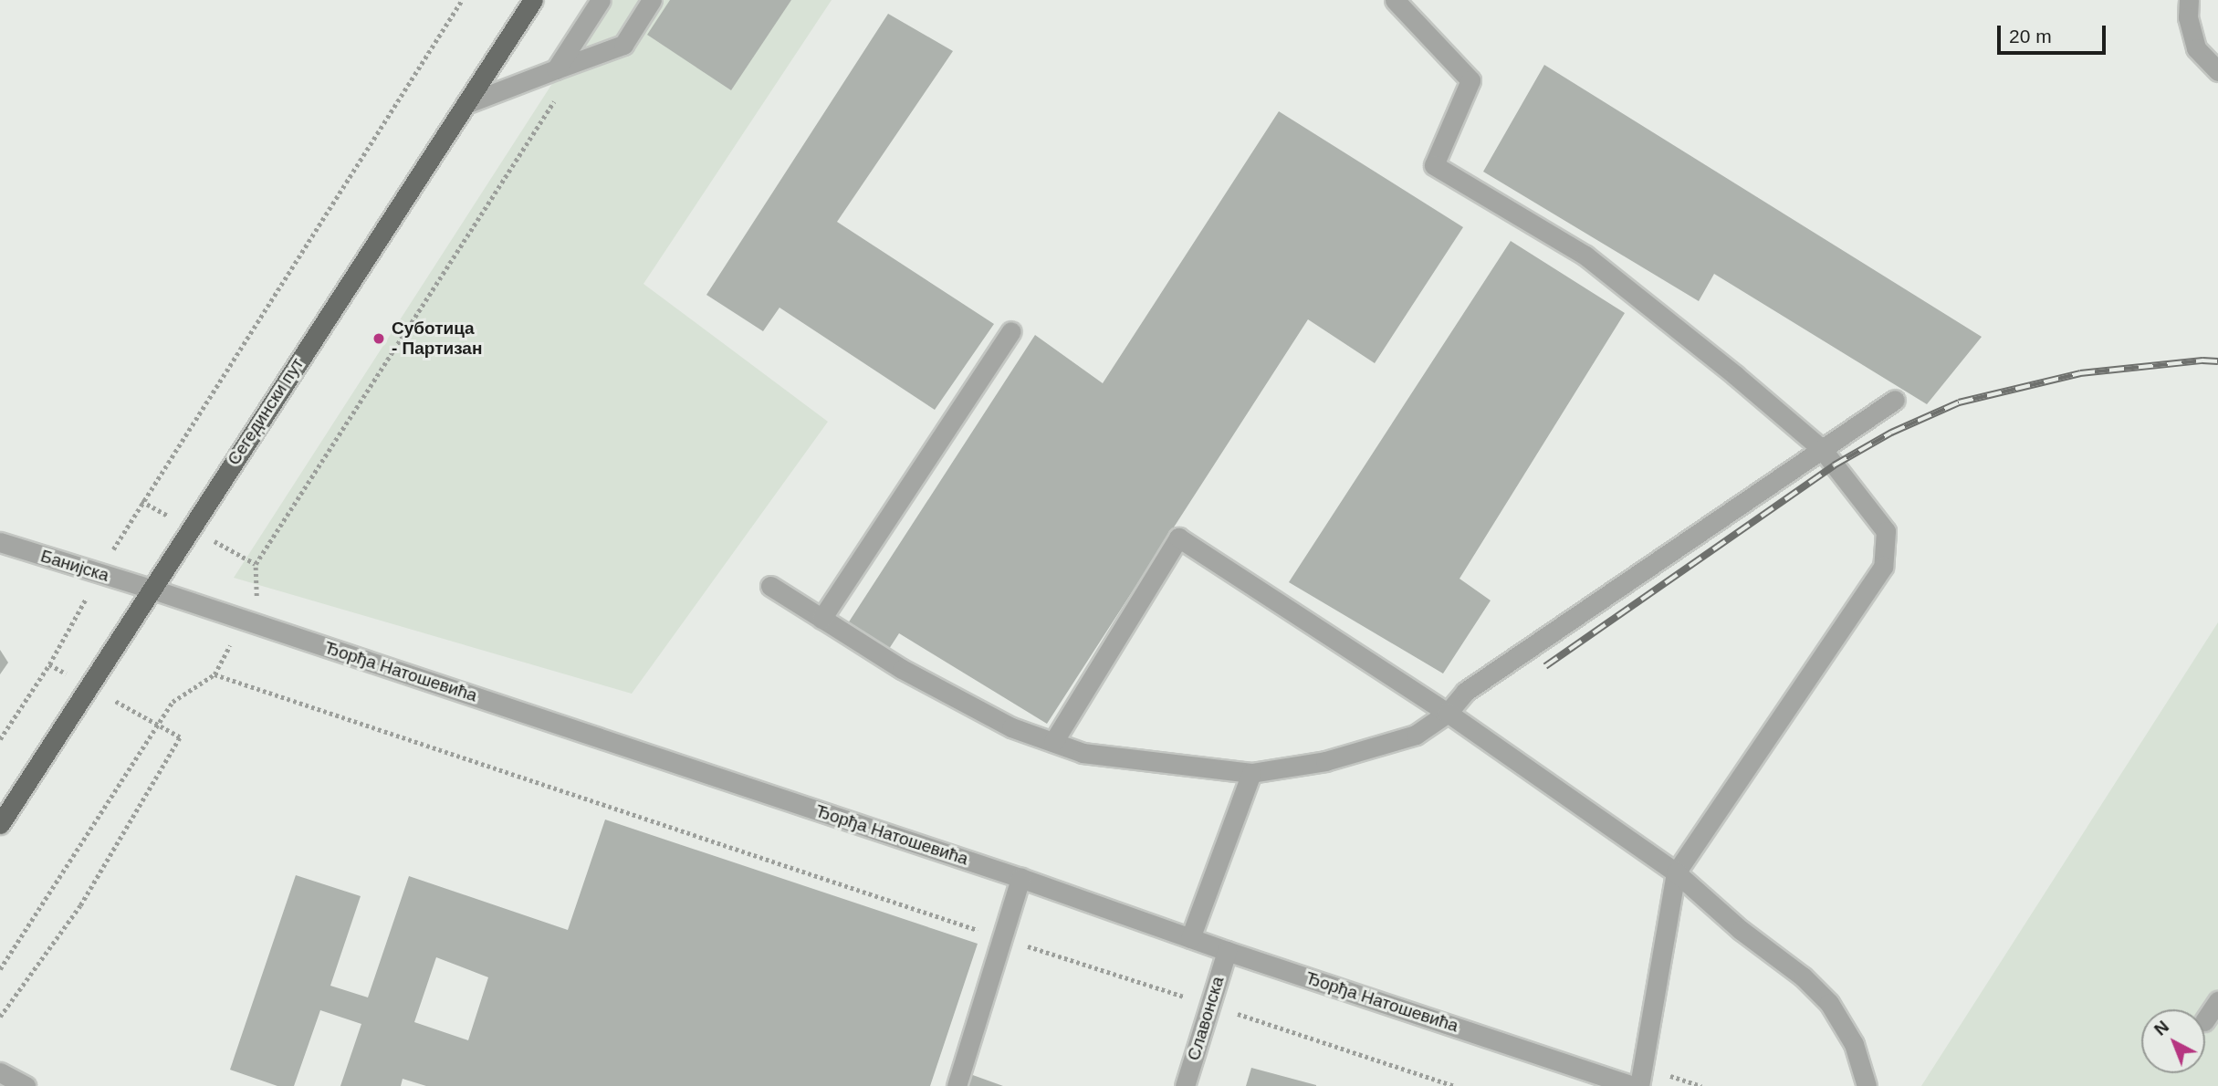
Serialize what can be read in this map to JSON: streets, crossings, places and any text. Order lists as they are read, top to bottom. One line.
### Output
{"streets":{"main road":["Сегедински пут"],"street":["Банијска","Ђорђа Натошевића","Славонска"]},"crossings":[["Сегедински пут","Банијска"],["Сегедински пут","Ђорђа Натошевића"],["Банијска","Ђорђа Натошевића"],["Ђорђа Натошевића","Славонска"]],"places":["Суботица - Партизан"],"scale_bar":"20 m","north":"top left"}
